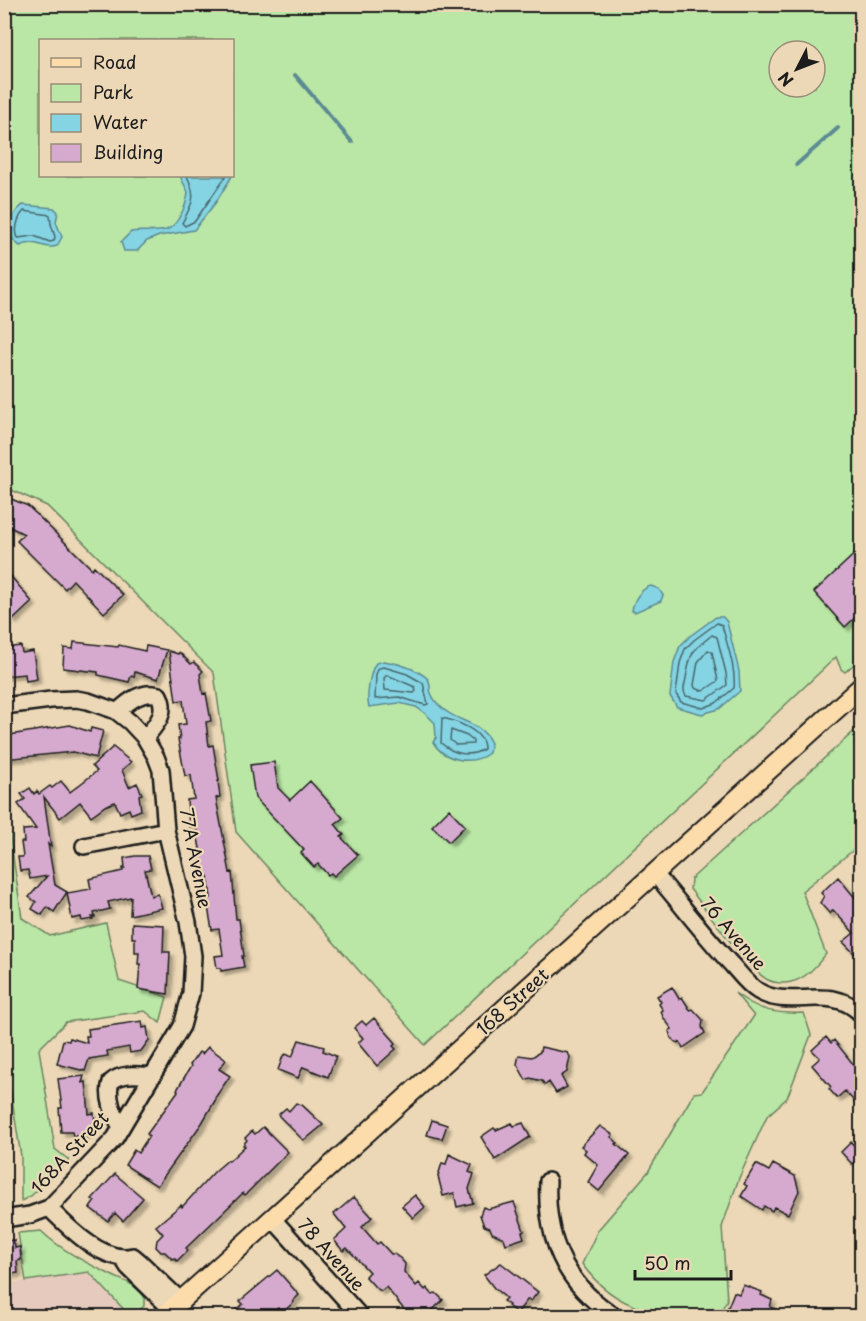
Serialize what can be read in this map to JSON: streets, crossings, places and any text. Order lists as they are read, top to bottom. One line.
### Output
{"streets":{"main road":["168 Street"],"street":["77A Avenue","76 Avenue","168A Street","78 Avenue"]},"crossings":[["77A Avenue","168A Street"],["76 Avenue","168 Street"],["168 Street","78 Avenue"]],"legend":["Road","Park","Water","Building"],"scale_bar":"50 m","north":"bottom left"}
